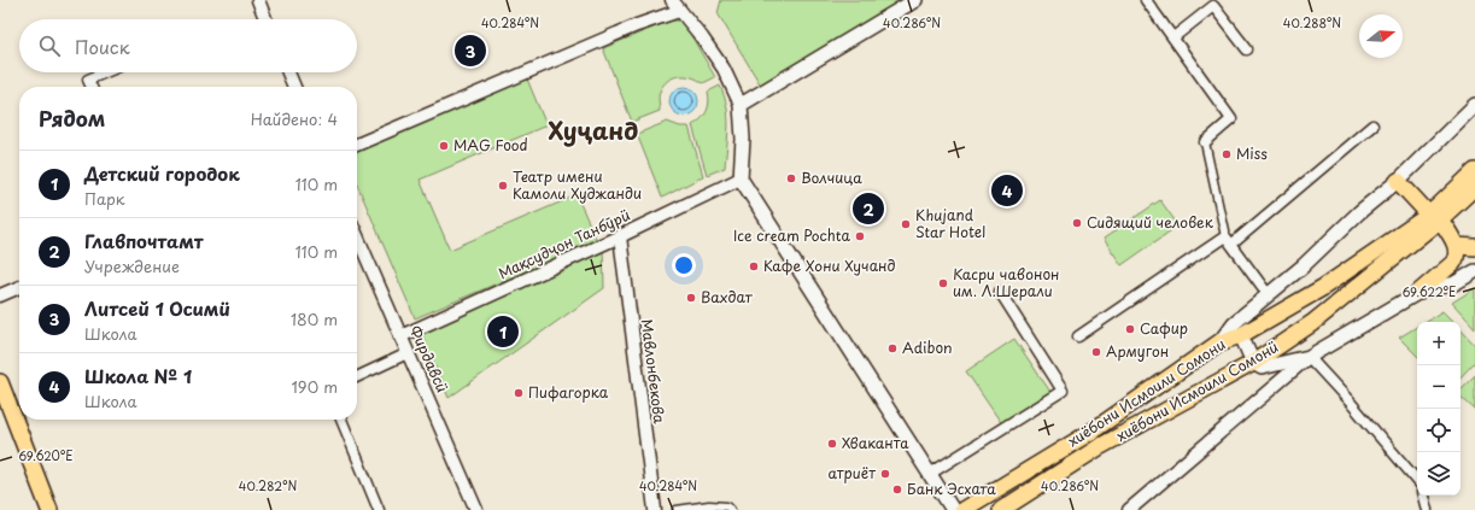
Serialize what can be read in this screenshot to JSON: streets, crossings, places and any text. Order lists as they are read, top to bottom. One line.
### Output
{"streets":{"main road":["хиёбони Исмоили Сомонӣ","хиёбони Исмоили Сомони"],"street":["Мақсудҷон Танбӯрӣ","Фирдавсӣ","Мавлонбекова"]},"crossings":[["Мақсудҷон Танбӯрӣ","Фирдавсӣ"],["Мақсудҷон Танбӯрӣ","Мавлонбекова"],["хиёбони Исмоили Сомонӣ","хиёбони Исмоили Сомони"]],"districts":["Хуҷанд"],"places":["MAG Food","Miss","Волчица","Театр имени Камоли Худжанди","Сидящий человек","Khujand Star Hotel","Ice cream Pochta","Кафе Хони Хучанд","Касри чавонон им. Л.Шерали","Вахдат","Сафир","Adibon","Армугон","Пифагорка","Хваканта","атриёт","Банк Эсхата"],"north":"right","page":{"search":"Поиск","pins":["3","4","2","1"],"heading":["Рядом","Найдено: 4"],"list":[{"mark":"1","name":"Детский городок","note":"Парк","value":"110 m"},{"mark":"2","name":"Главпочтамт","note":"Учреждение","value":"110 m"},{"mark":"3","name":"Литсей 1 Осимӣ","note":"Школа","value":"180 m"},{"mark":"4","name":"Школа № 1","note":"Школа","value":"190 m"}],"map_buttons":["+","−"]},"coordinates":["40.284°N","40.286°N","40.288°N","69.622°E","69.620°E","40.282°N"]}
